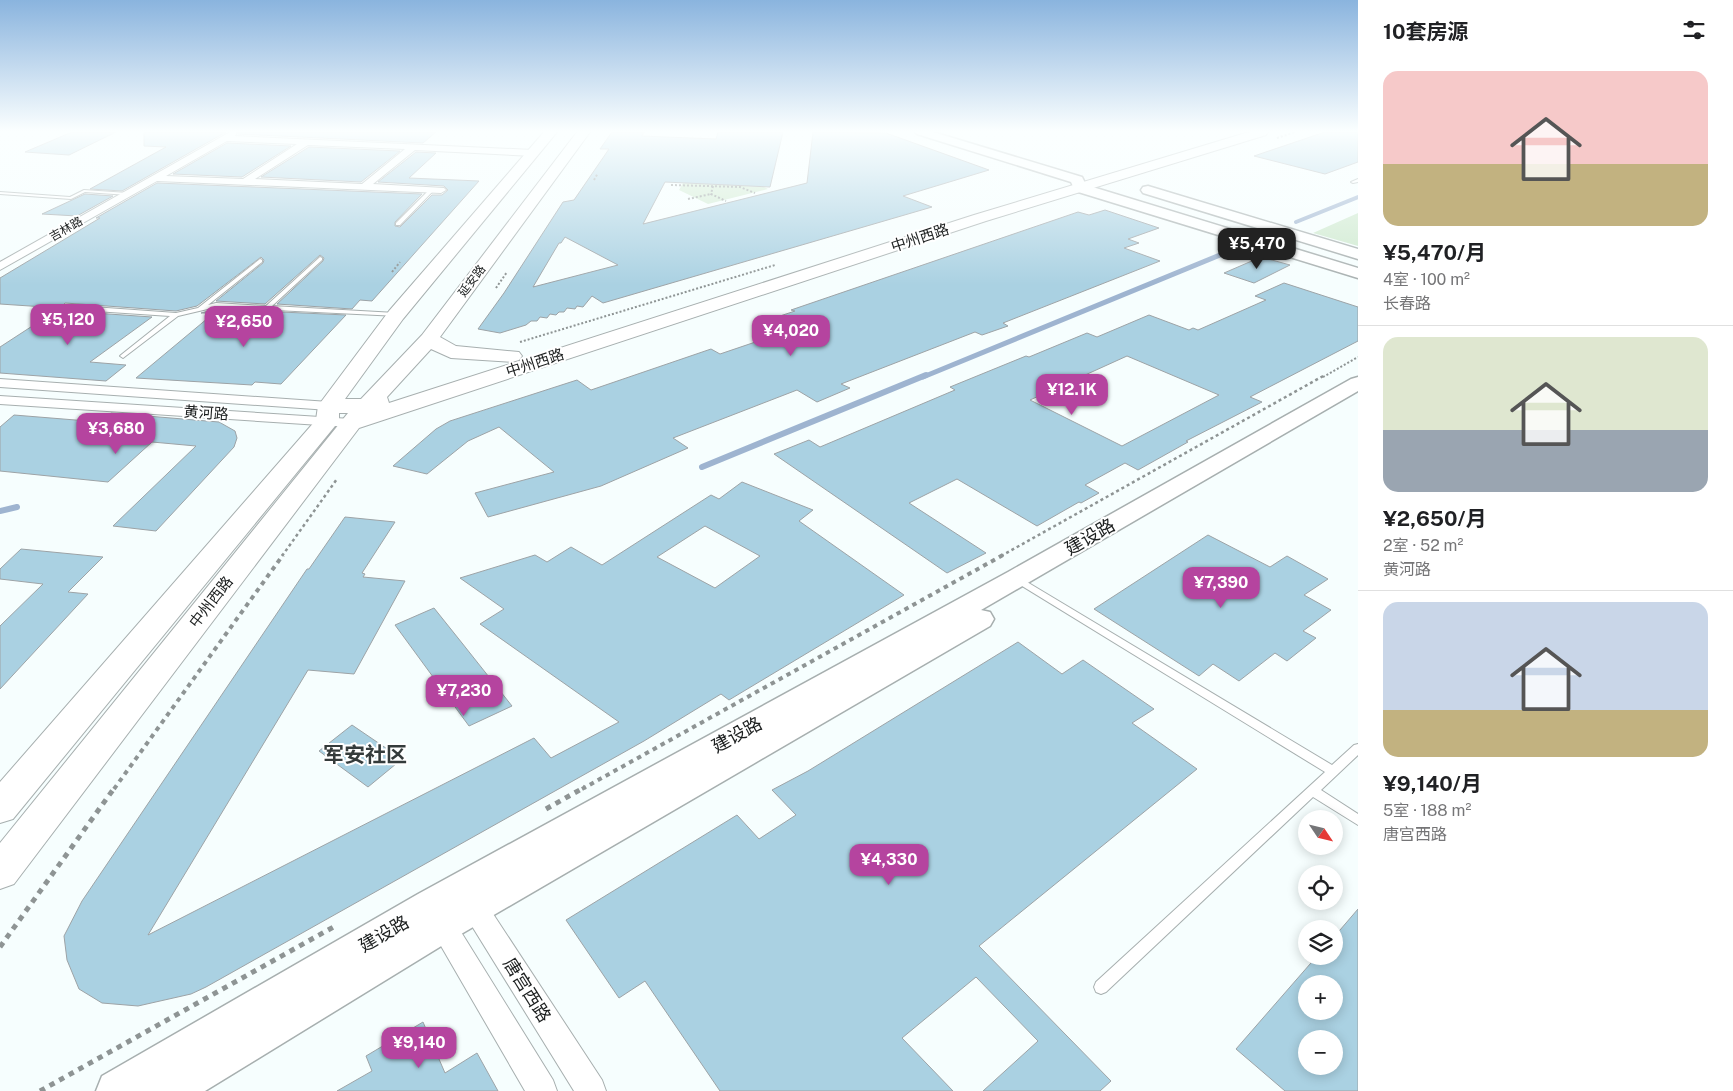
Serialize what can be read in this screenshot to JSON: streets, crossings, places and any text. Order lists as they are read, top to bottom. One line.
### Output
{"streets":{"main road":["中州西路","延安路"],"street":["吉林路","黄河路","建设路","唐宫西路"]},"crossings":[["中州西路","延安路"],["中州西路","黄河路"],["延安路","黄河路"],["建设路","唐宫西路"]],"districts":["军安社区"],"north":"bottom right","page":{"heading":"10套房源","list":[{"name":"¥5,470/月","note":"4室 · 100 m² · 长春路"},{"name":"¥2,650/月","note":"2室 · 52 m² · 黄河路"},{"name":"¥9,140/月","note":"5室 · 188 m² · 唐宫西路"}],"price":["¥5,470","¥5,120","¥2,650","¥4,020","¥12.1K","¥3,680","¥7,390","¥7,230","¥4,330","¥9,140"],"map_buttons":["+","−"]}}
